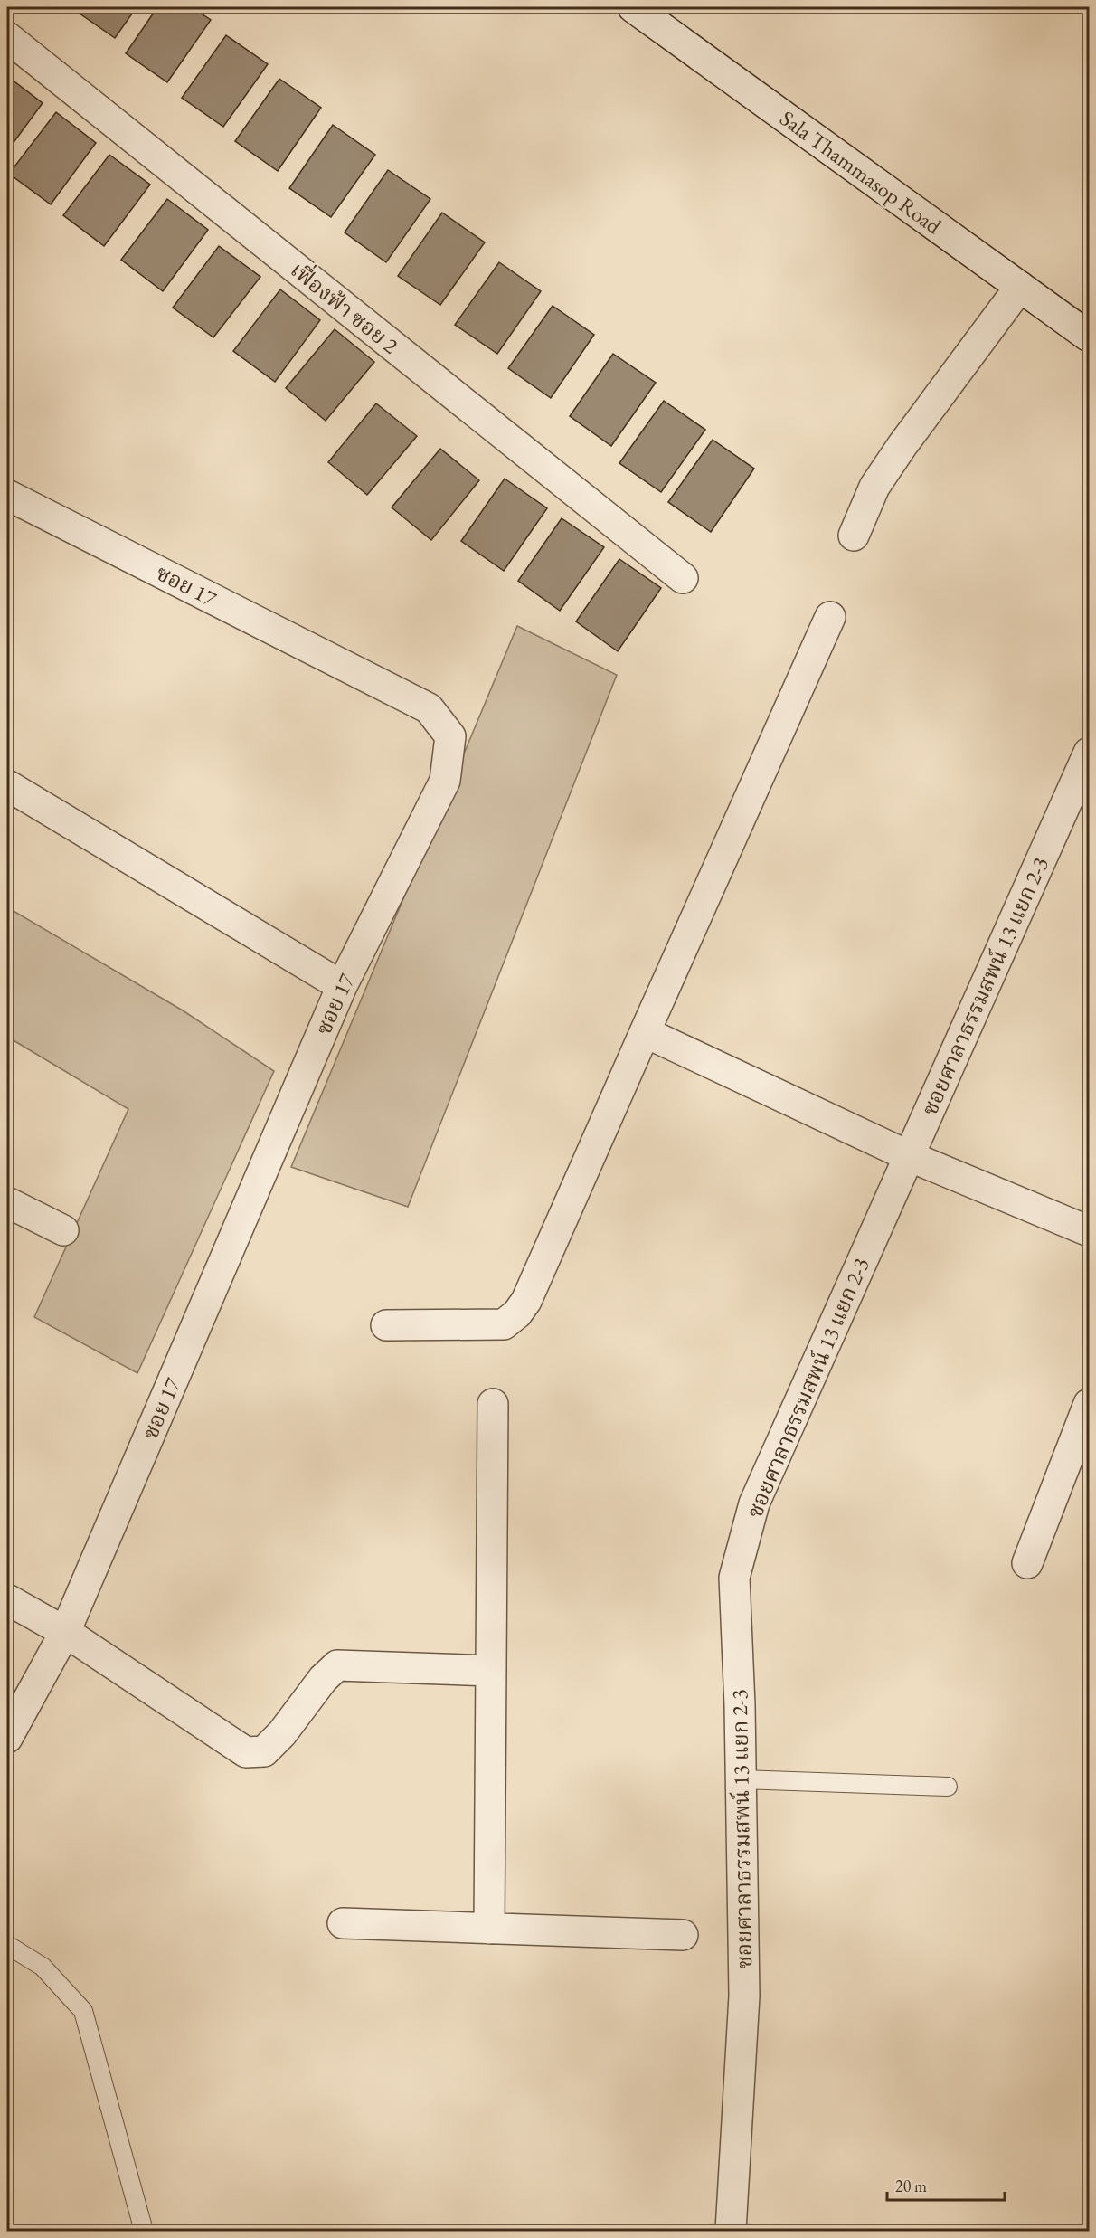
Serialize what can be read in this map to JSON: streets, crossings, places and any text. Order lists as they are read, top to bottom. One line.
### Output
{"streets":{"street":["Sala Thammasop Road","เฟื่องฟ้า ซอย 2","ซอย 17","ซอยศาลาธรรมสพน์ 13 แยก 2-3"]},"scale_bar":"20 m"}
